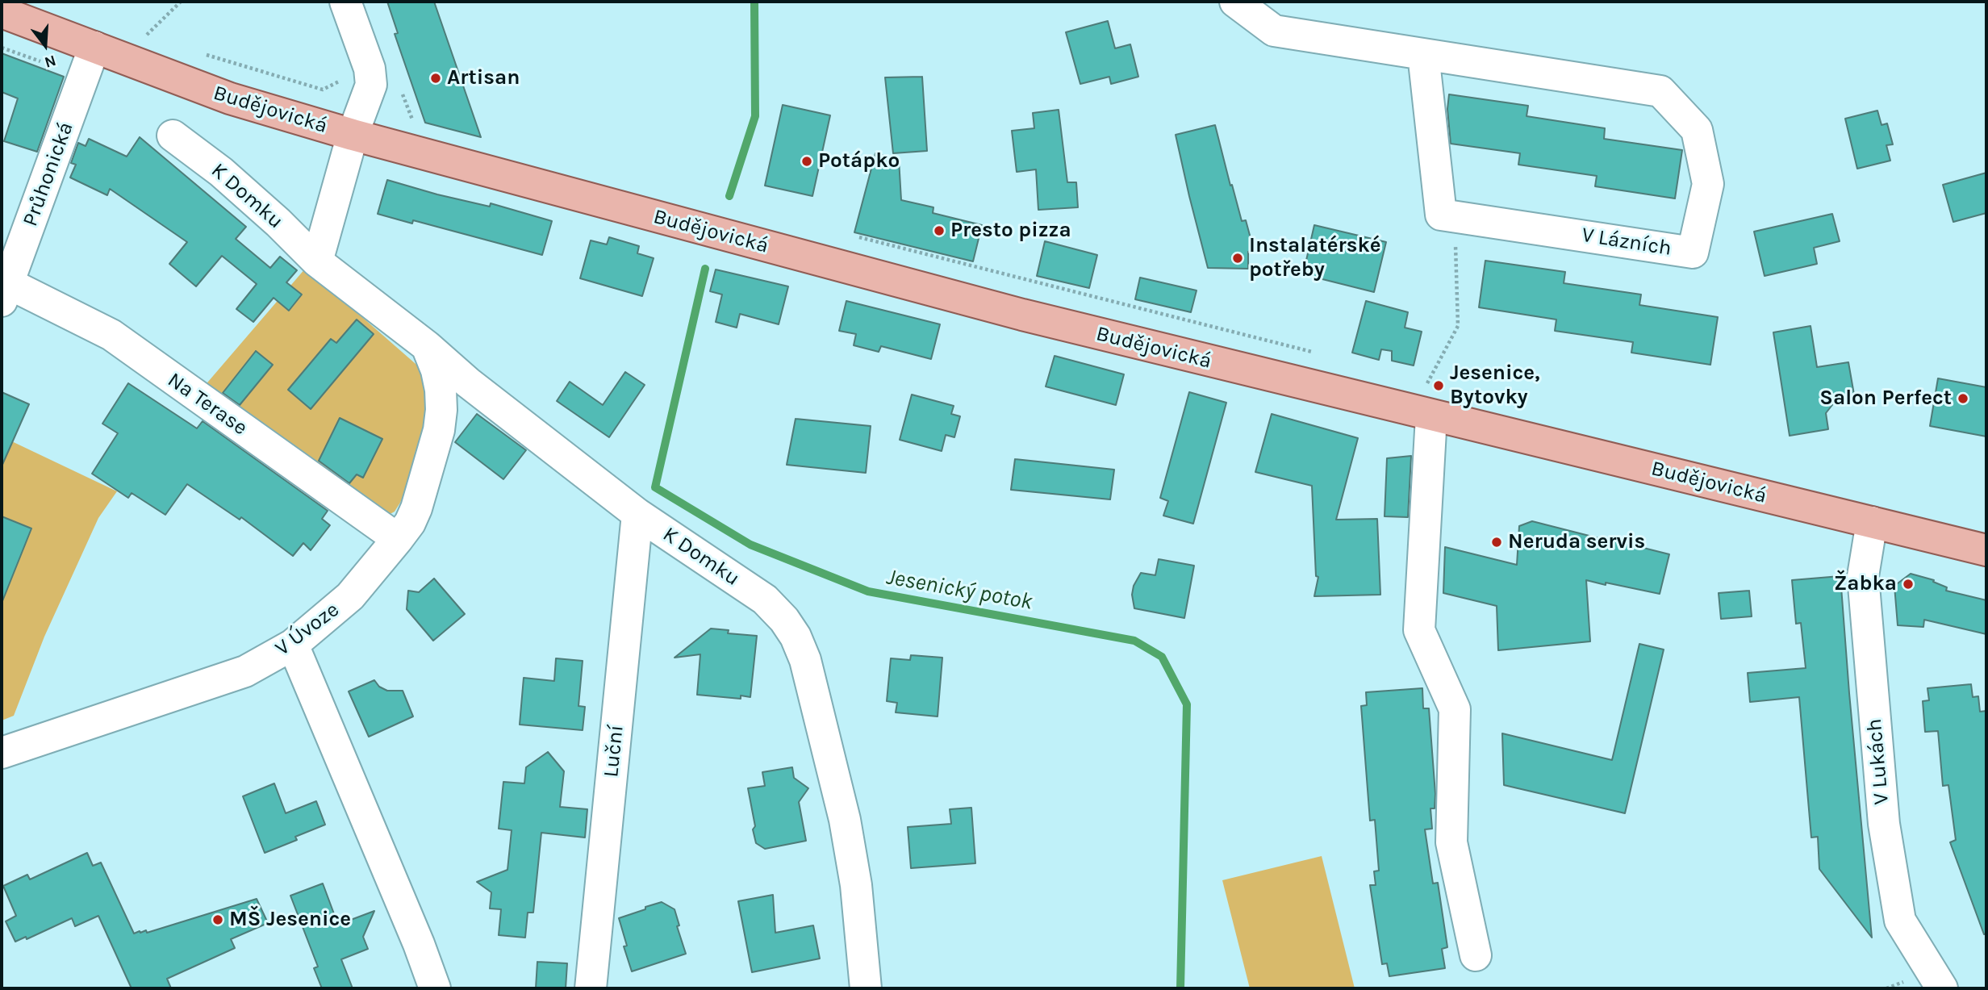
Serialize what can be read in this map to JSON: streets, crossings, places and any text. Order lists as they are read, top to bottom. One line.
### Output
{"streets":{"main road":["Budějovická"],"street":["Průhonická","K Domku","V Lázních","Na Terase","V Úvoze","Luční","V Lukách"]},"crossings":[["Budějovická","Průhonická"],["Budějovická","V Lukách"],["Průhonická","Na Terase"],["K Domku","V Úvoze"],["K Domku","Luční"],["Na Terase","V Úvoze"]],"water":["Jesenický potok"],"places":["Artisan","Potápko","Presto pizza","Instalatérské potřeby","Jesenice, Bytovky","Salon Perfect","Neruda servis","Žabka","MŠ Jesenice"],"north":"bottom"}
